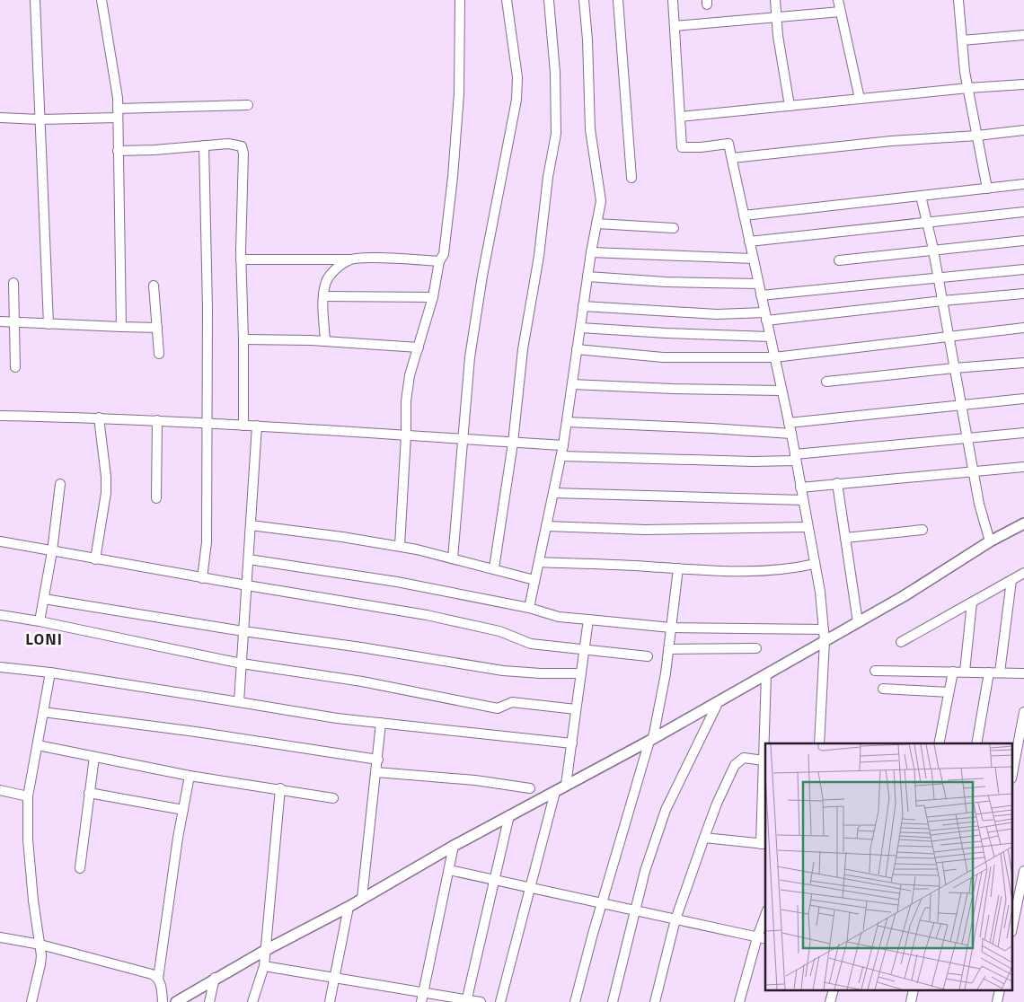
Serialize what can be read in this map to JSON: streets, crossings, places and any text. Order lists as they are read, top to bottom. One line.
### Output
{"districts":["LONI"]}
